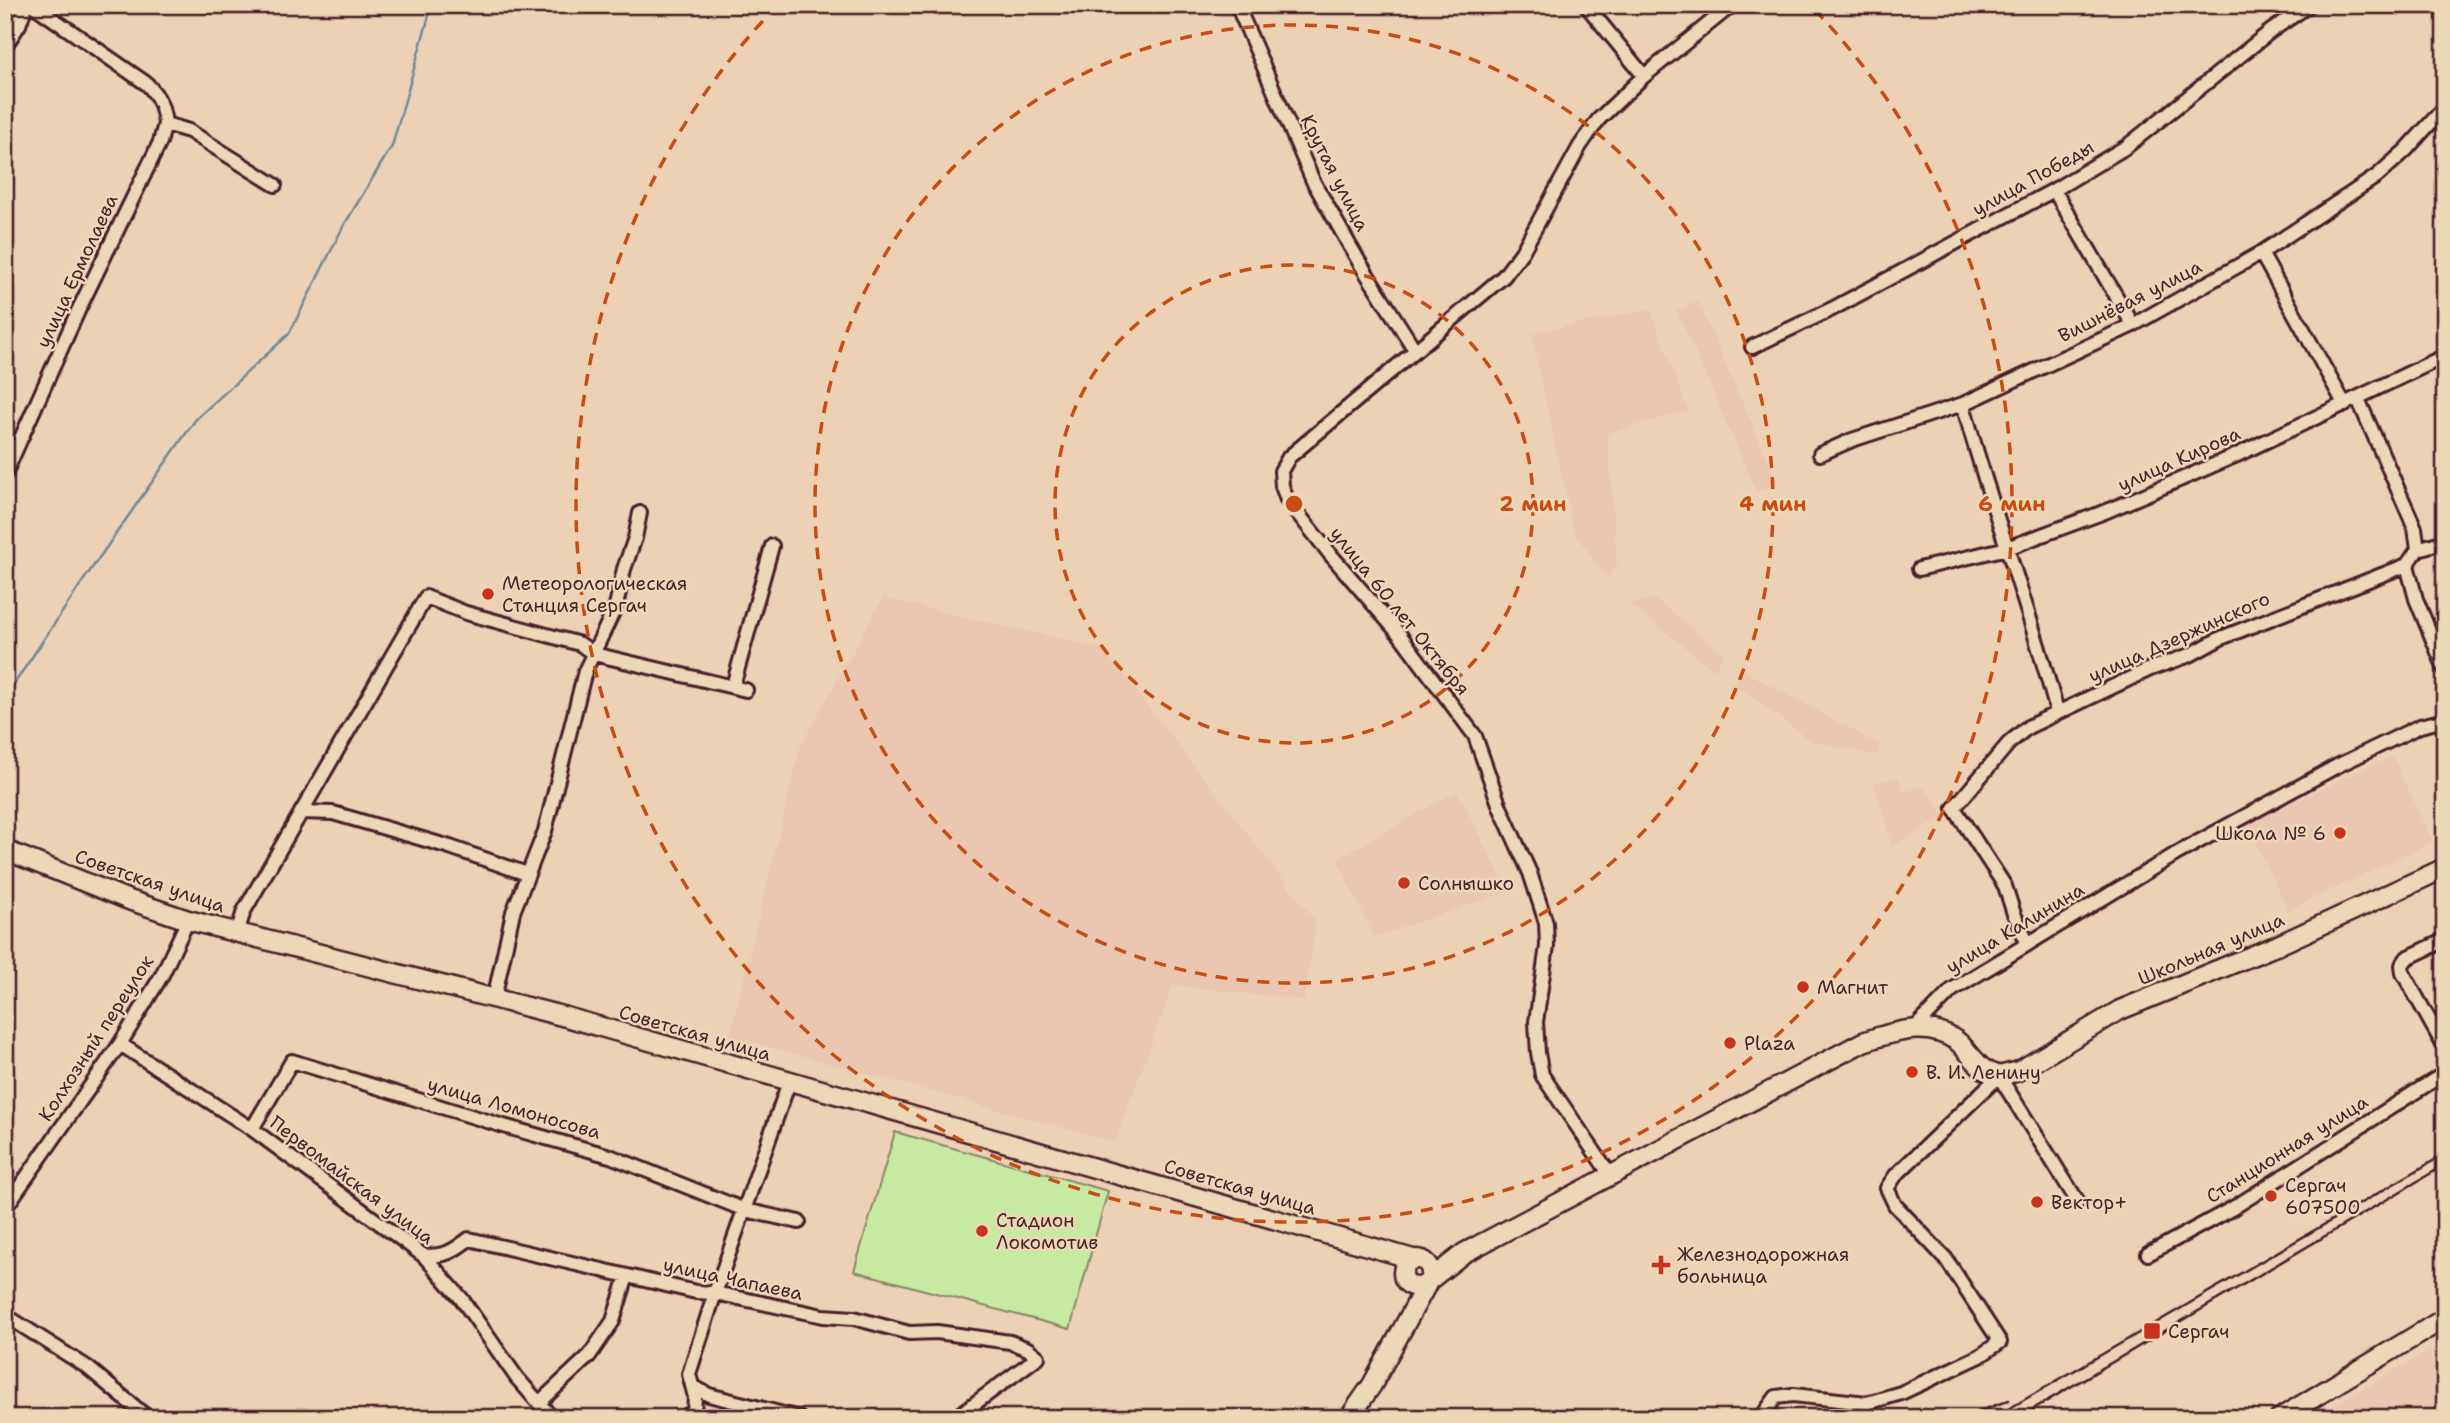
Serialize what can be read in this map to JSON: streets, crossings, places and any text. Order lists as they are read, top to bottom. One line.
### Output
{"streets":{"main road":["Советская улица","Школьная улица"],"street":["Крутая улица","улица Победы","улица Ермолаева","Вишнёвая улица","улица Кирова","улица 60 лет Октября","улица Дзержинского","улица Калинина","Колхозный переулок","улица Ломоносова","Станционная улица","Первомайская улица","улица Чапаева"]},"crossings":[["Крутая улица","улица 60 лет Октября"],["улица Дзержинского","улица Калинина"],["Советская улица","Колхозный переулок"],["Колхозный переулок","Первомайская улица"],["улица Ломоносова","Первомайская улица"],["Первомайская улица","улица Чапаева"]],"places":{"other":["Метеорологическая Станция Сергач","Школа № 6","Солнышко","Магнит","Plaza","В. И. Ленину","Сергач 607500","Вектор+","Стадион Локомотив"],"health":["Железнодорожная больница"],"transit":["Сергач"]},"rings":["2 мин","4 мин","6 мин"]}
